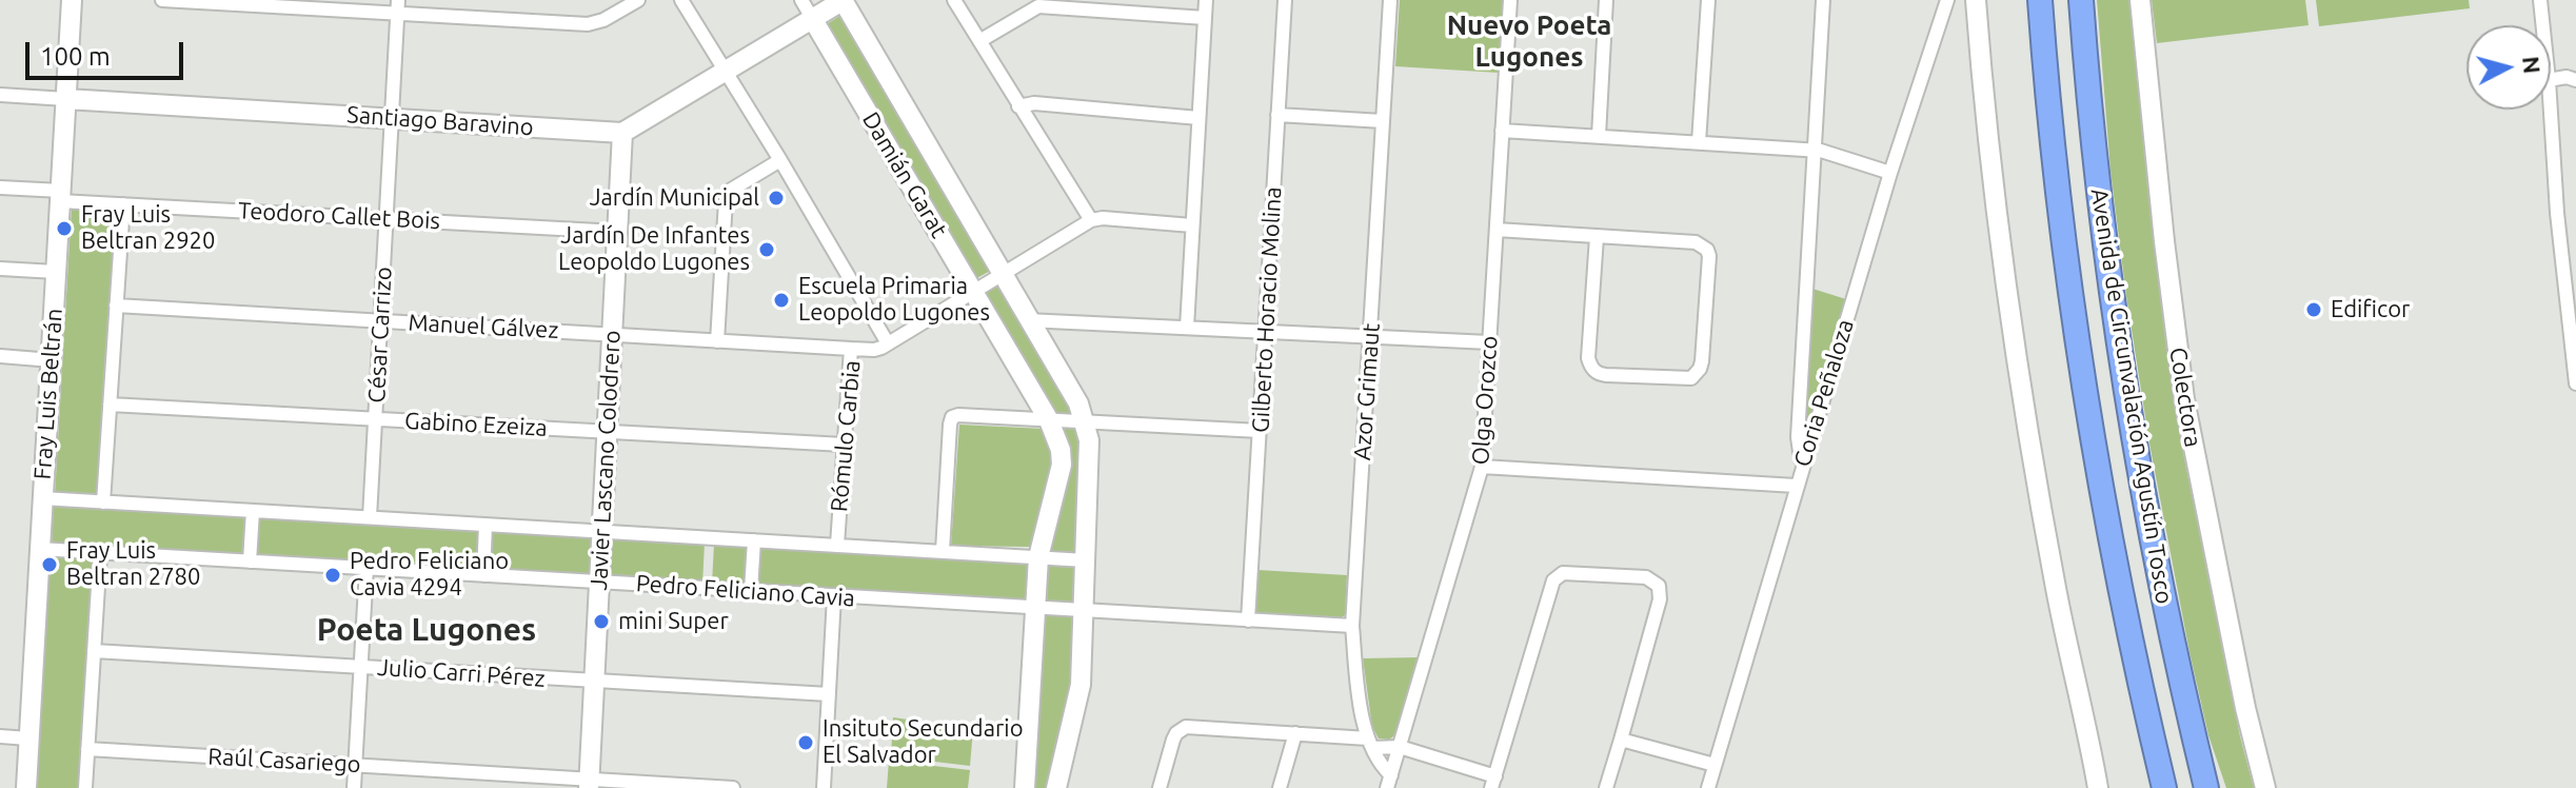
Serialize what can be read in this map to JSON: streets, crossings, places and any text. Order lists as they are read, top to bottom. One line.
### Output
{"streets":{"highway":["Avenida de Circunvalación Agustín Tosco"],"main road":["Santiago Baravino","Damián Garat","Fray Luis Beltrán","Colectora","Javier Lascano Colodrero"],"street":["Teodoro Callet Bois","Gilberto Horacio Molina","Manuel Gálvez","César Carrizo","Azor Grimaut","Coria Peñaloza","Olga Orozco","Gabino Ezeiza","Rómulo Carbia","Pedro Feliciano Cavia","Julio Carri Pérez","Raúl Casariego"]},"crossings":[["Santiago Baravino","César Carrizo"],["Santiago Baravino","Fray Luis Beltrán"],["Santiago Baravino","Javier Lascano Colodrero"],["Damián Garat","Rómulo Carbia"],["Damián Garat","Pedro Feliciano Cavia"],["Teodoro Callet Bois","César Carrizo"],["Teodoro Callet Bois","Fray Luis Beltrán"],["Teodoro Callet Bois","Javier Lascano Colodrero"],["Gilberto Horacio Molina","Pedro Feliciano Cavia"],["Manuel Gálvez","César Carrizo"],["Manuel Gálvez","Rómulo Carbia"],["Manuel Gálvez","Javier Lascano Colodrero"],["César Carrizo","Gabino Ezeiza"],["Azor Grimaut","Olga Orozco"],["Azor Grimaut","Pedro Feliciano Cavia"],["Fray Luis Beltrán","Pedro Feliciano Cavia"],["Gabino Ezeiza","Rómulo Carbia"],["Gabino Ezeiza","Javier Lascano Colodrero"],["Javier Lascano Colodrero","Pedro Feliciano Cavia"],["Javier Lascano Colodrero","Julio Carri Pérez"],["Javier Lascano Colodrero","Raúl Casariego"]],"districts":["Nuevo Poeta Lugones","Poeta Lugones"],"places":["Jardín Municipal","Fray Luis Beltran 2920","Jardín De Infantes Leopoldo Lugones","Escuela Primaria Leopoldo Lugones","Edificor","Fray Luis Beltran 2780","Pedro Feliciano Cavia 4294","mini Super","Insituto Secundario El Salvador"],"scale_bar":"100 m","north":"right"}
